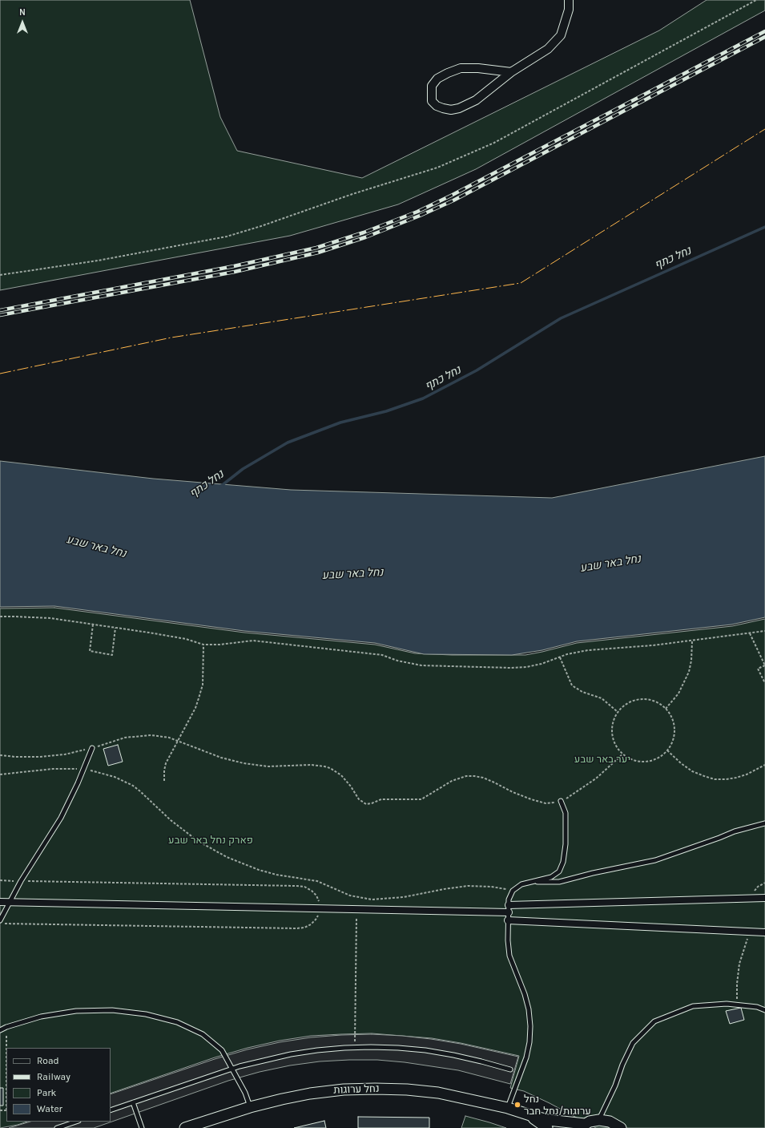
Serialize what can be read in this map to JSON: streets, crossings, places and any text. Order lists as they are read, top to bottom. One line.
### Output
{"streets":{"street":["נחל ערוגות"]},"water":["נחל כתף","נחל באר שבע"],"parks":["יער באר שבע","פארק נחל באר שבע"],"places":["נחל ערוגות/נחל חבר"],"legend":["Road","Railway","Park","Water"],"north":"top"}
